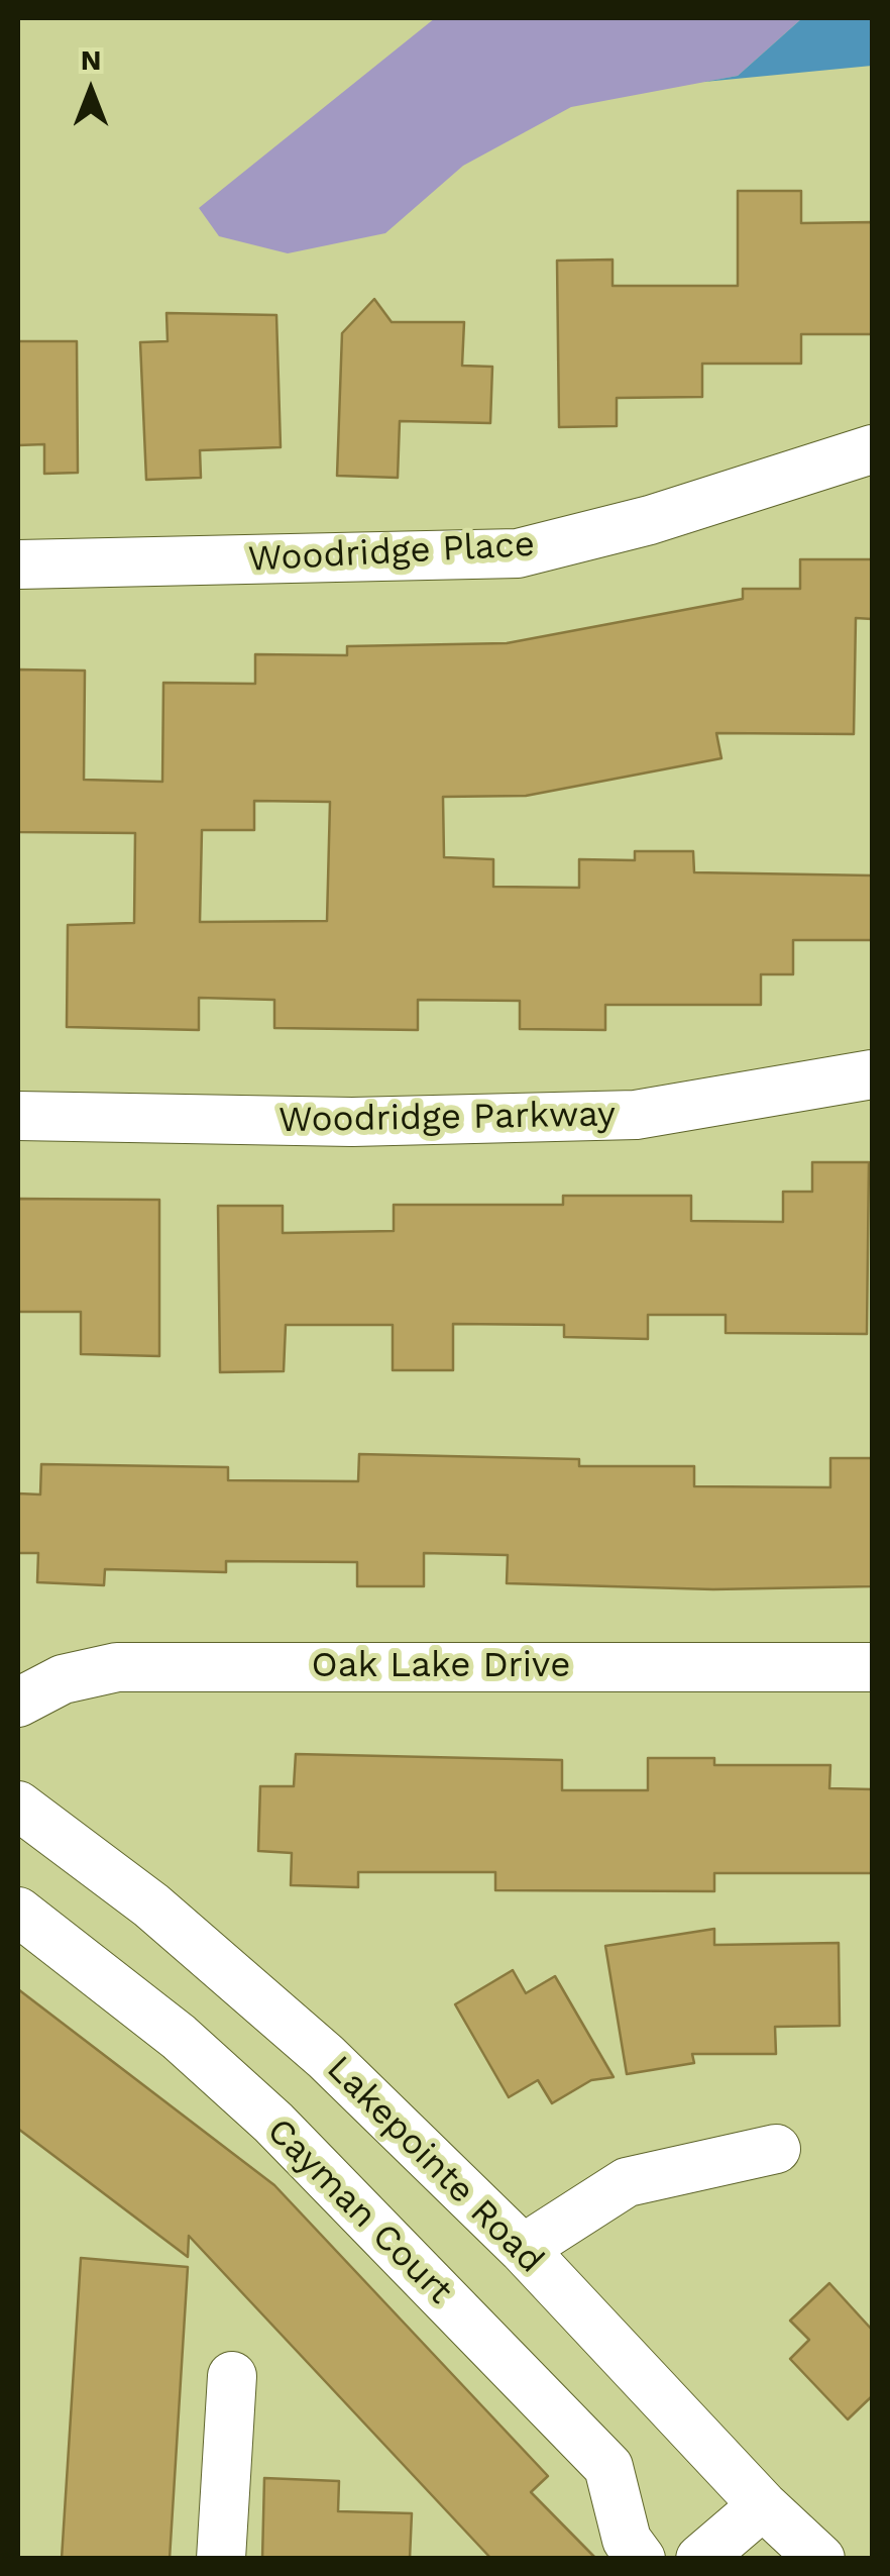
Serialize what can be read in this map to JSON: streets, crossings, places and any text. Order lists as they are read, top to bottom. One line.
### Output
{"streets":{"street":["Woodridge Place","Woodridge Parkway","Oak Lake Drive","Lakepointe Road","Cayman Court"]},"north":"top"}
